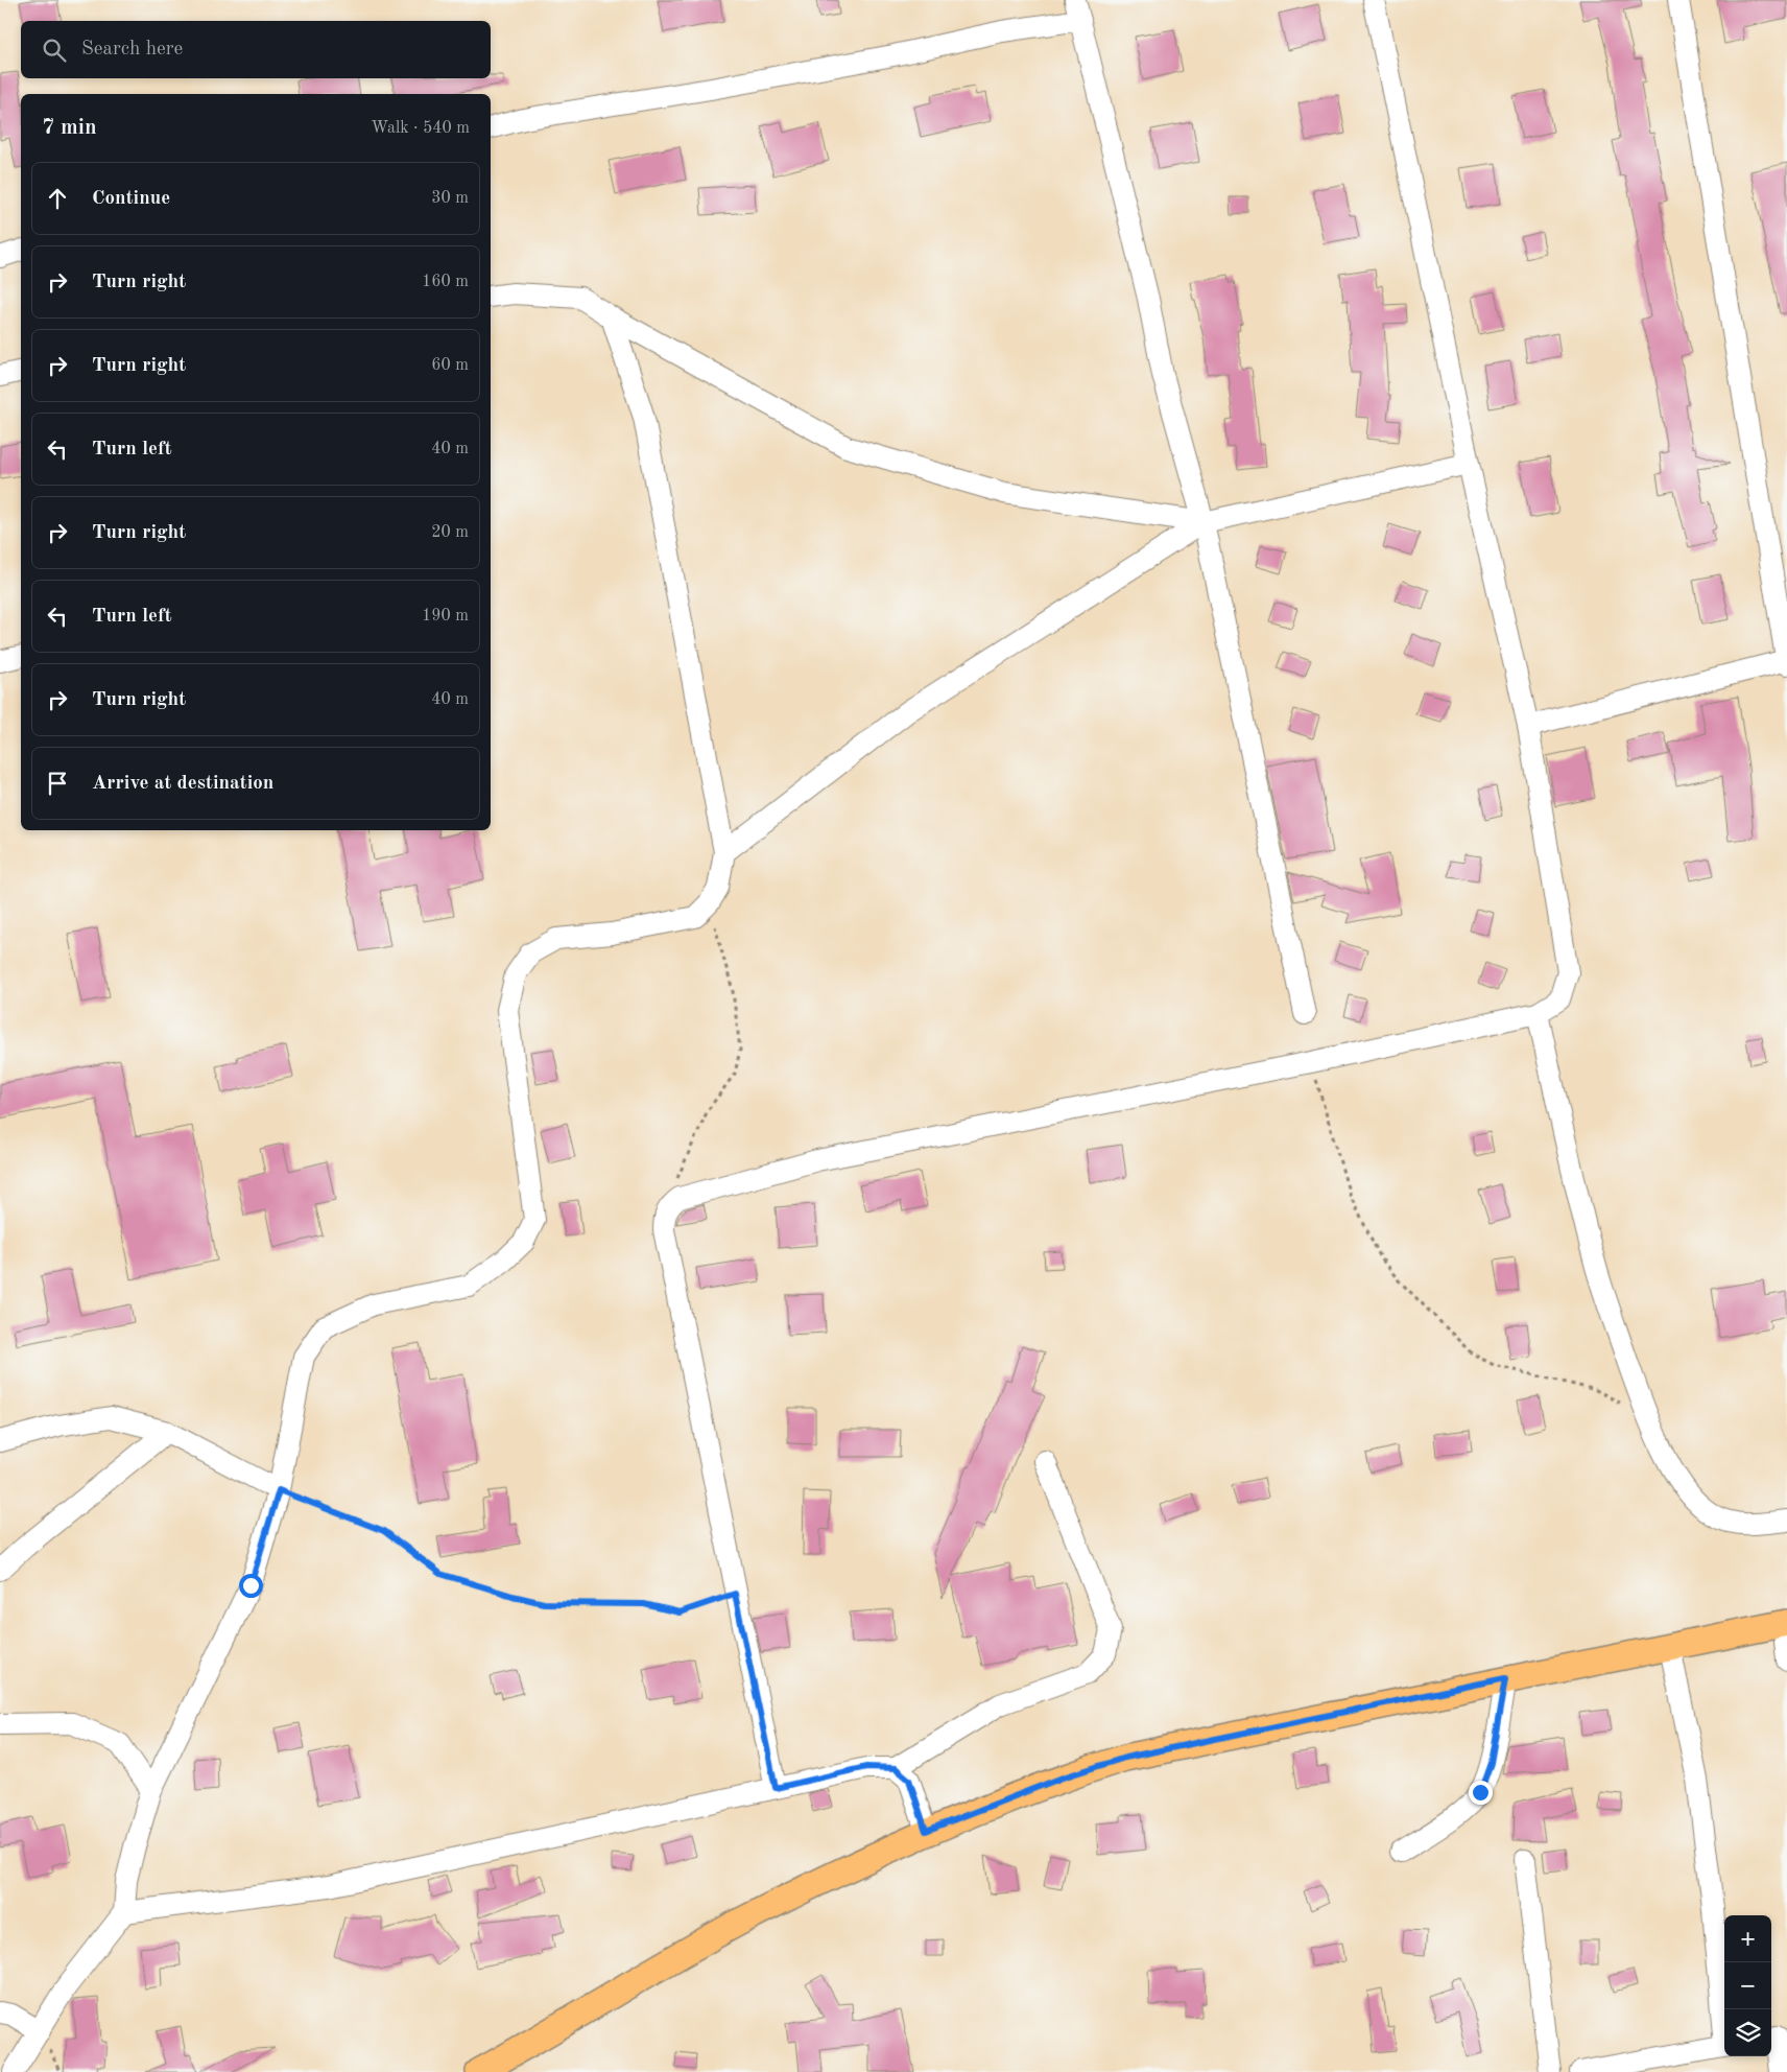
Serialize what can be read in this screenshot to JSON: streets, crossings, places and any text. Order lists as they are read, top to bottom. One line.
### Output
{"page":{"search":"Search here","heading":["7 min","Walk · 540 m"],"list":[["Continue","30 m"],["Turn right","160 m"],["Turn right","60 m"],["Turn left","40 m"],["Turn right","20 m"],["Turn left","190 m"],["Turn right","40 m"],"Arrive at destination"],"map_buttons":["+","−"]}}
